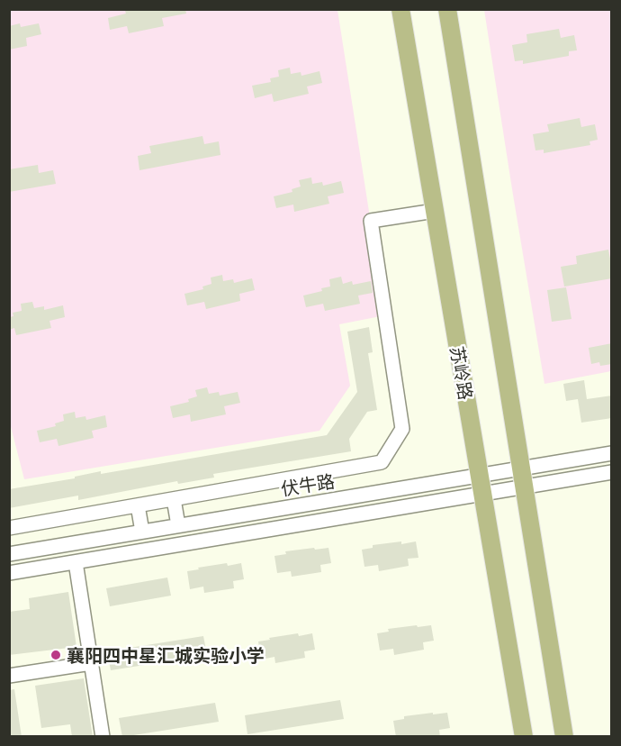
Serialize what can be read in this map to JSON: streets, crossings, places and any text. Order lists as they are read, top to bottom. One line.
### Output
{"streets":{"main road":["苏岭路"],"street":["伏牛路"]},"crossings":[["苏岭路","伏牛路"]],"places":["襄阳四中星汇城实验小学"]}
